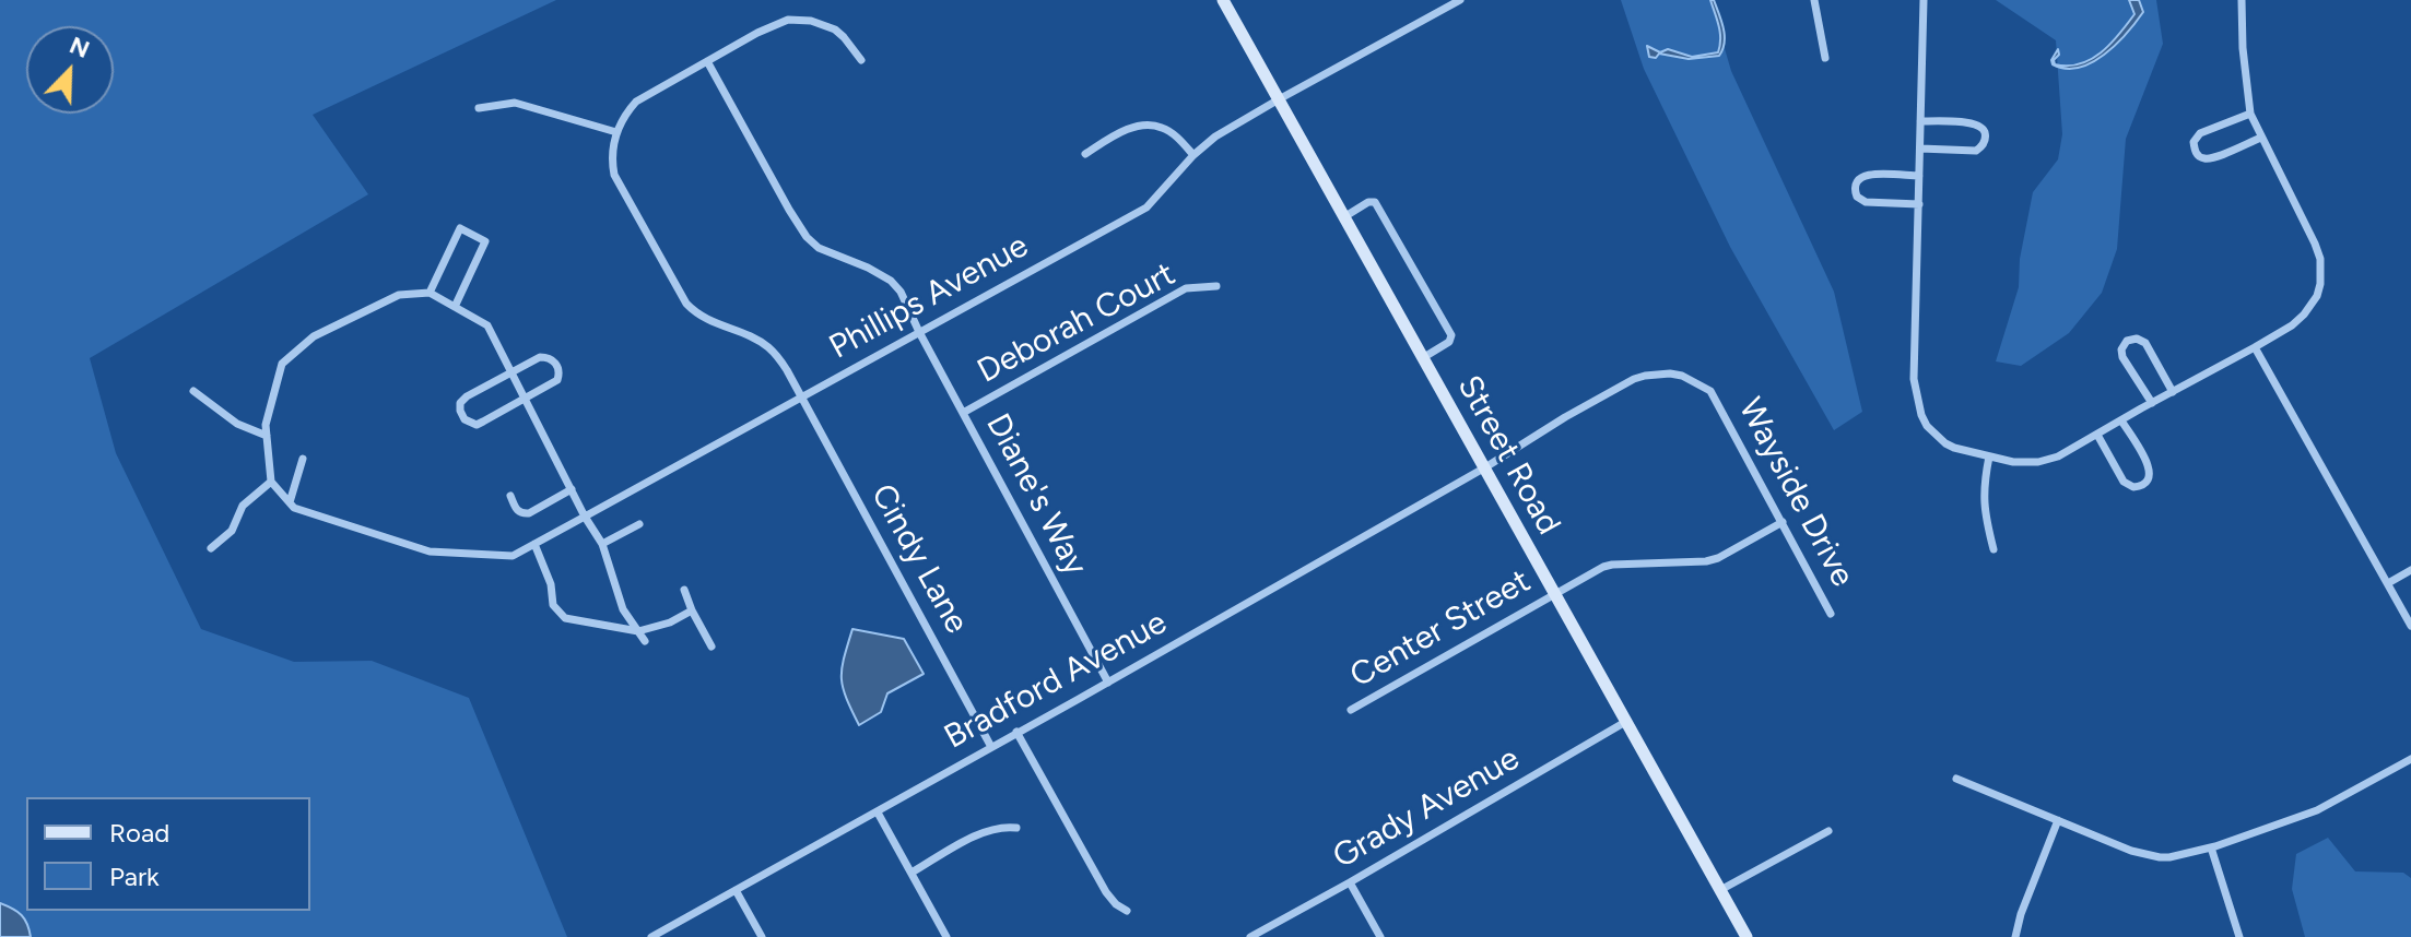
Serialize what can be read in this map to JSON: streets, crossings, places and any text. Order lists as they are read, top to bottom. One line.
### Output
{"streets":{"main road":["Street Road"],"street":["Phillips Avenue","Deborah Court","Wayside Drive","Diane's Way","Cindy Lane","Center Street","Bradford Avenue","Grady Avenue"]},"crossings":[["Phillips Avenue","Street Road"],["Phillips Avenue","Diane's Way"],["Phillips Avenue","Cindy Lane"],["Deborah Court","Diane's Way"],["Street Road","Wayside Drive"],["Street Road","Center Street"],["Street Road","Bradford Avenue"],["Street Road","Grady Avenue"],["Wayside Drive","Center Street"],["Wayside Drive","Bradford Avenue"],["Diane's Way","Bradford Avenue"],["Cindy Lane","Bradford Avenue"]],"legend":["Road","Park"],"north":"top right"}
